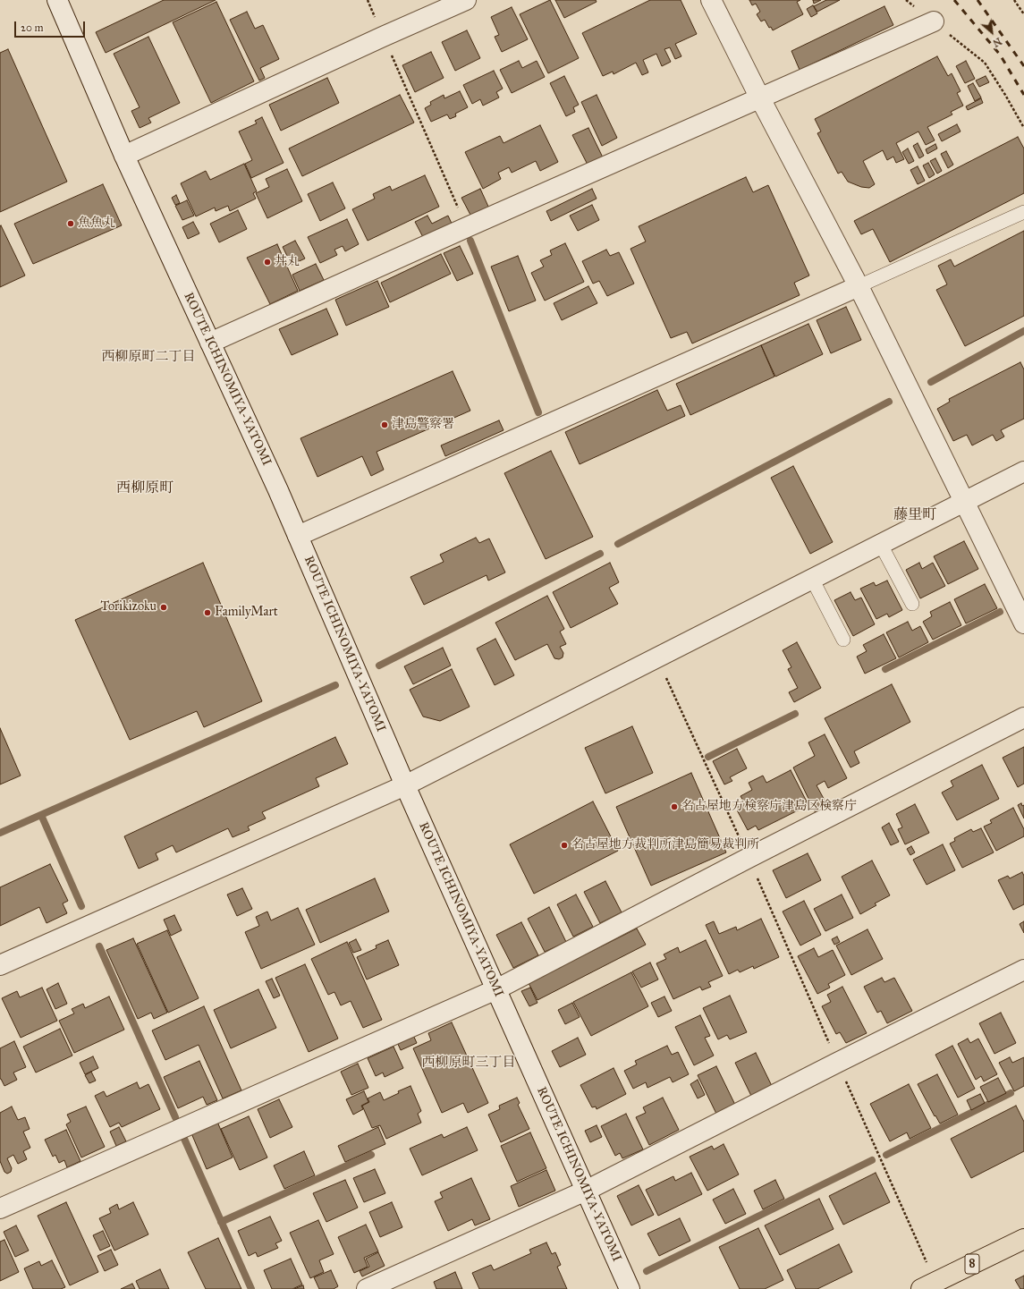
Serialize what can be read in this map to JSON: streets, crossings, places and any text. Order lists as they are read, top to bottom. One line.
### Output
{"streets":{"main road":["8"],"street":["ROUTE ICHINOMIYA-YATOMI"]},"districts":["西柳原町二丁目","西柳原町","藤里町","西柳原町三丁目"],"places":["魚魚丸","丼丸","津島警察署","Torikizoku","FamilyMart","名古屋地方検察庁津島区検察庁","名古屋地方裁判所津島簡易裁判所"],"scale_bar":"20 m","north":"bottom right"}
